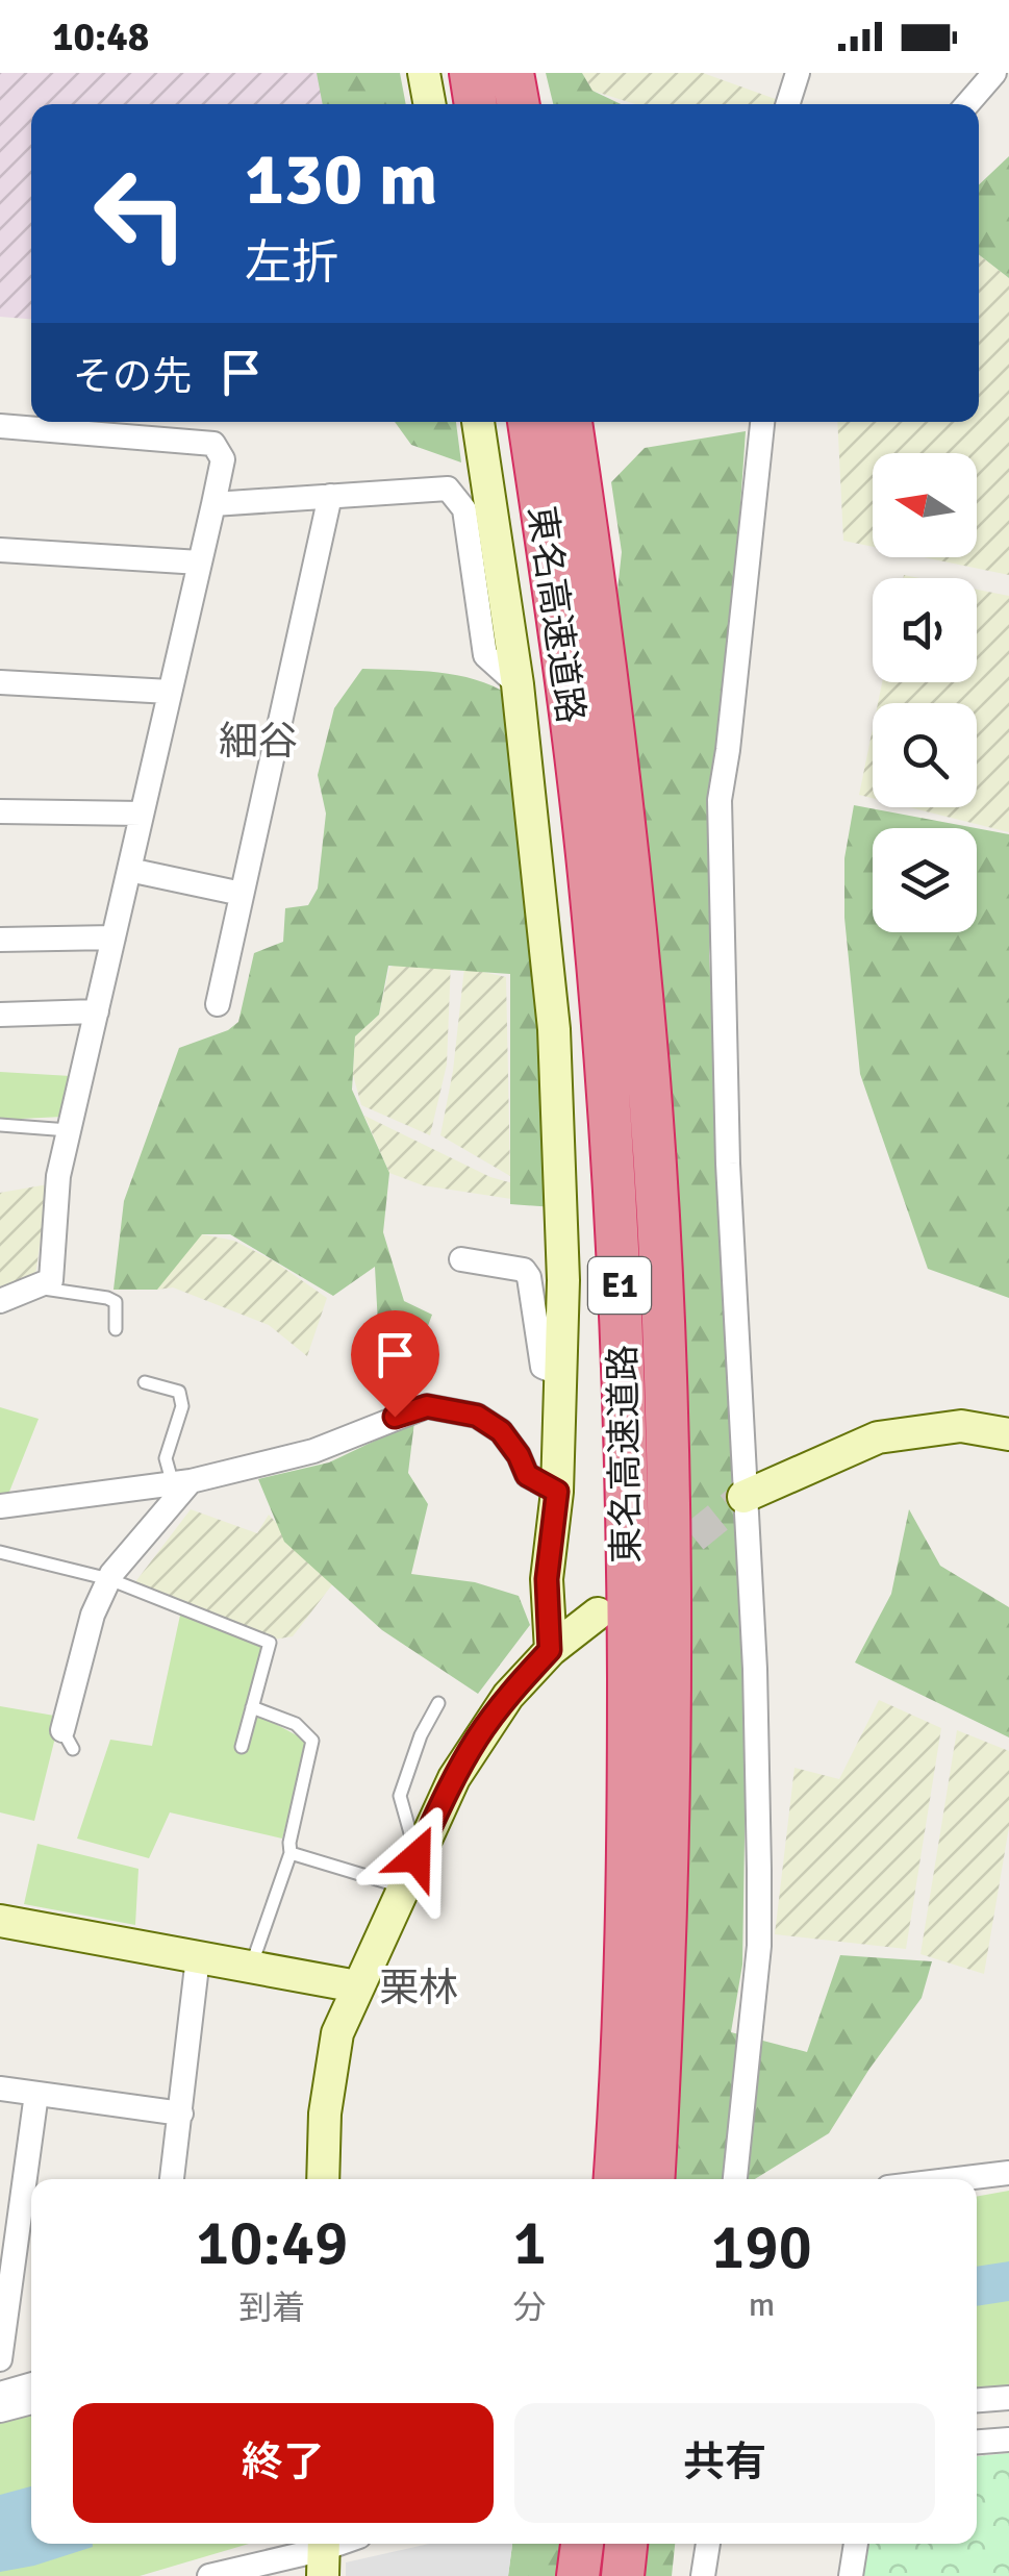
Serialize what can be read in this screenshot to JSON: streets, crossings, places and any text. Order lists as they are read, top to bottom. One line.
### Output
{"streets":{"highway":["東名高速道路","E1"]},"districts":["細谷","栗林"],"north":"left","page":{"status":"10:48","turn":["130 m","左折"],"then":"その先","eta":["10:49","到着","1","分","190","m"],"buttons":["終了","共有"]}}
